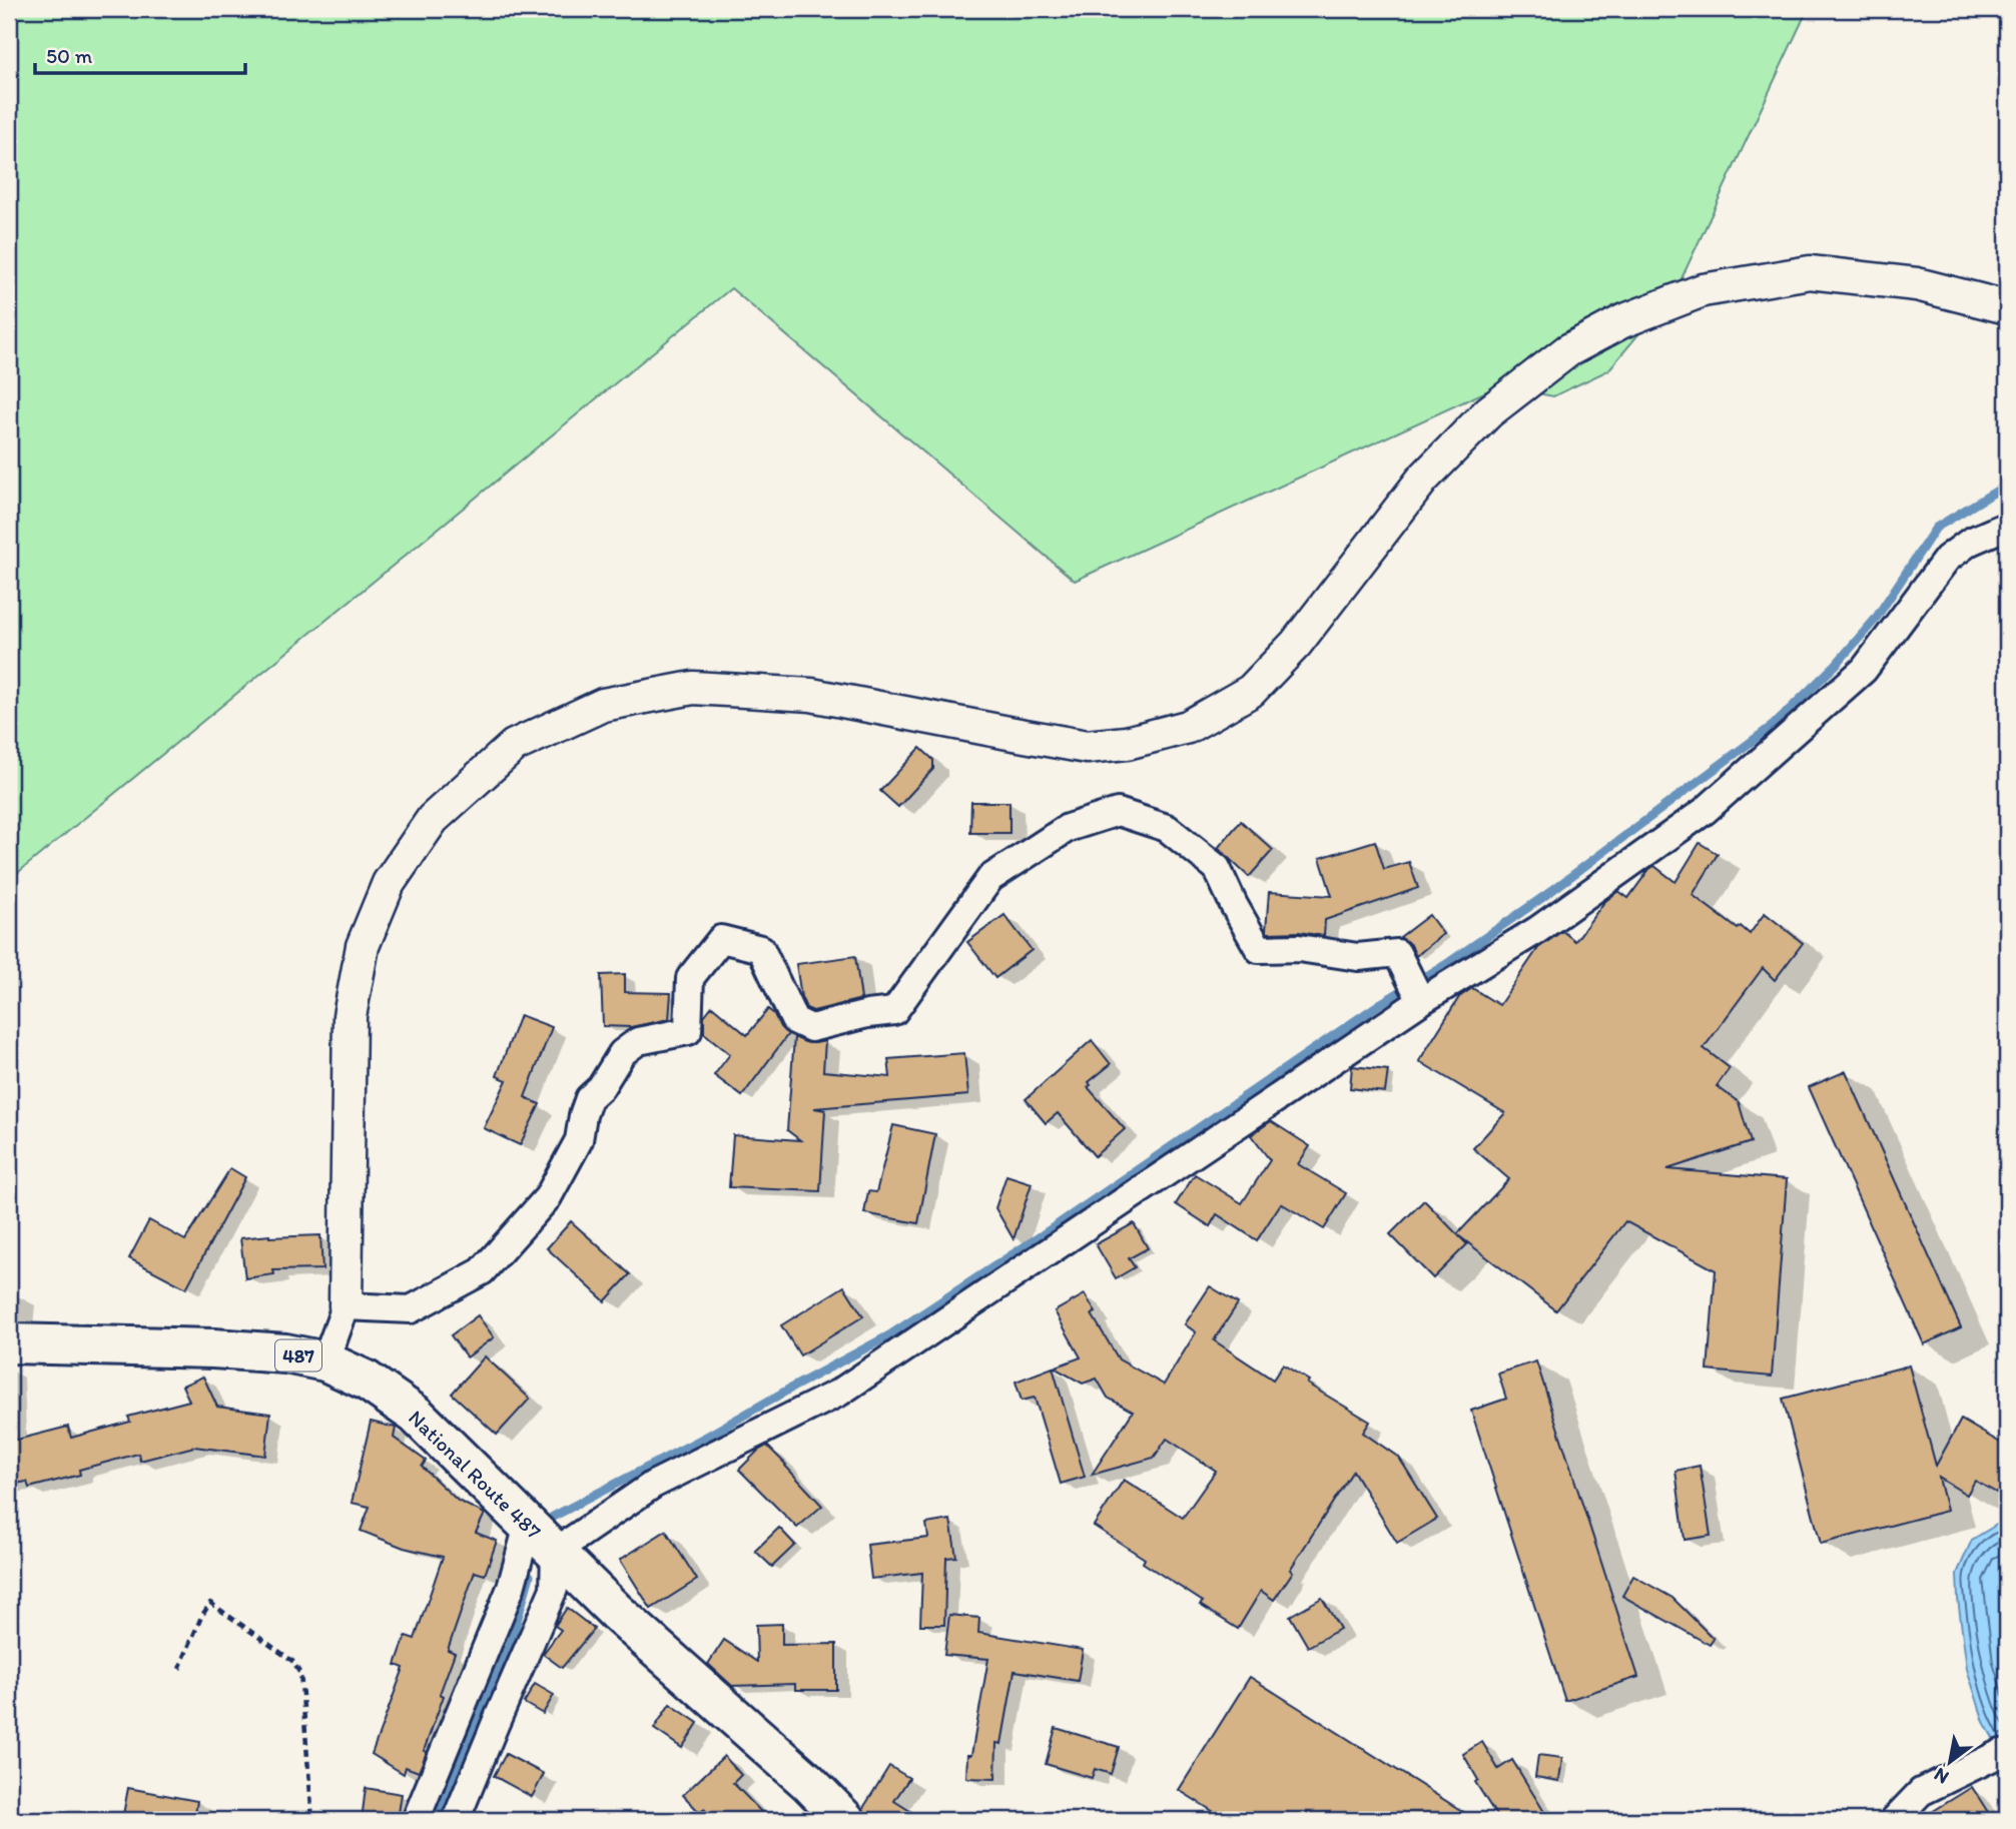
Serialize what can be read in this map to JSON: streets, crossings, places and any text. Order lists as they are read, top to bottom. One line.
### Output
{"streets":{"highway":["487","National Route 487"]},"scale_bar":"50 m","north":"bottom left"}
